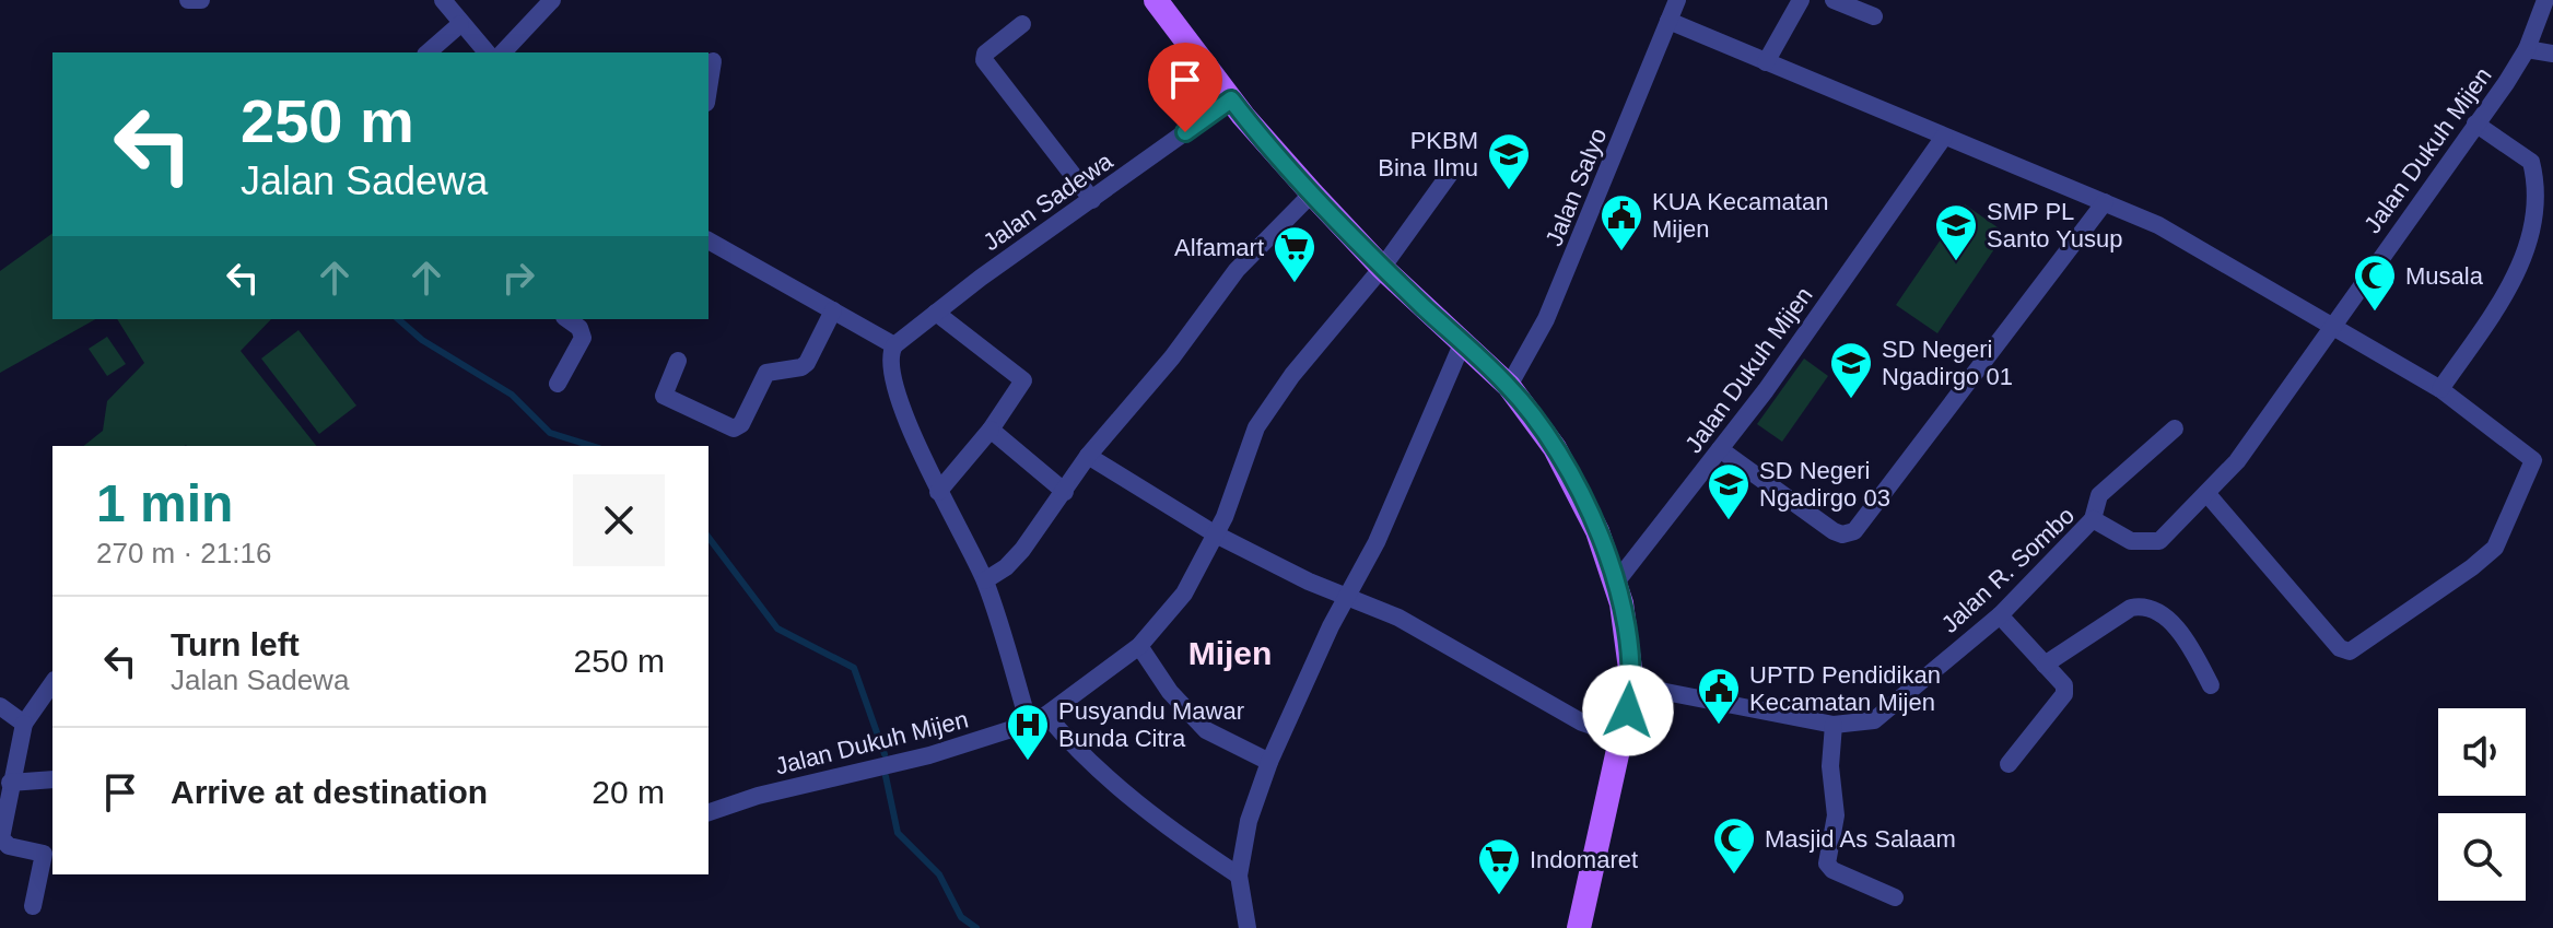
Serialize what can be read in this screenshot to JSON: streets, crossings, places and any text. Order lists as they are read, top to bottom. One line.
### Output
{"streets":{"street":["Jalan Dukuh Mijen","Jalan Salyo","Jalan Sadewa","Jalan R. Sombo"]},"crossings":[["Jalan Dukuh Mijen","Jalan R. Sombo"]],"districts":["Mijen"],"places":{"school or university":["PKBM Bina Ilmu","SMP PL Santo Yusup","SD Negeri Ngadirgo 01","SD Negeri Ngadirgo 03"],"public building":["KUA Kecamatan Mijen","UPTD Pendidikan Kecamatan Mijen"],"supermarket":["Alfamart","Indomaret"],"mosque":["Musala","Masjid As Salaam"],"hospital":["Pusyandu Mawar Bunda Citra"]},"page":{"turn":["250 m","Jalan Sadewa"],"heading":["1 min","270 m · 21:16"],"list":[{"name":"Turn left","note":"Jalan Sadewa","value":"250 m"},{"name":"Arrive at destination","value":"20 m"}]}}
